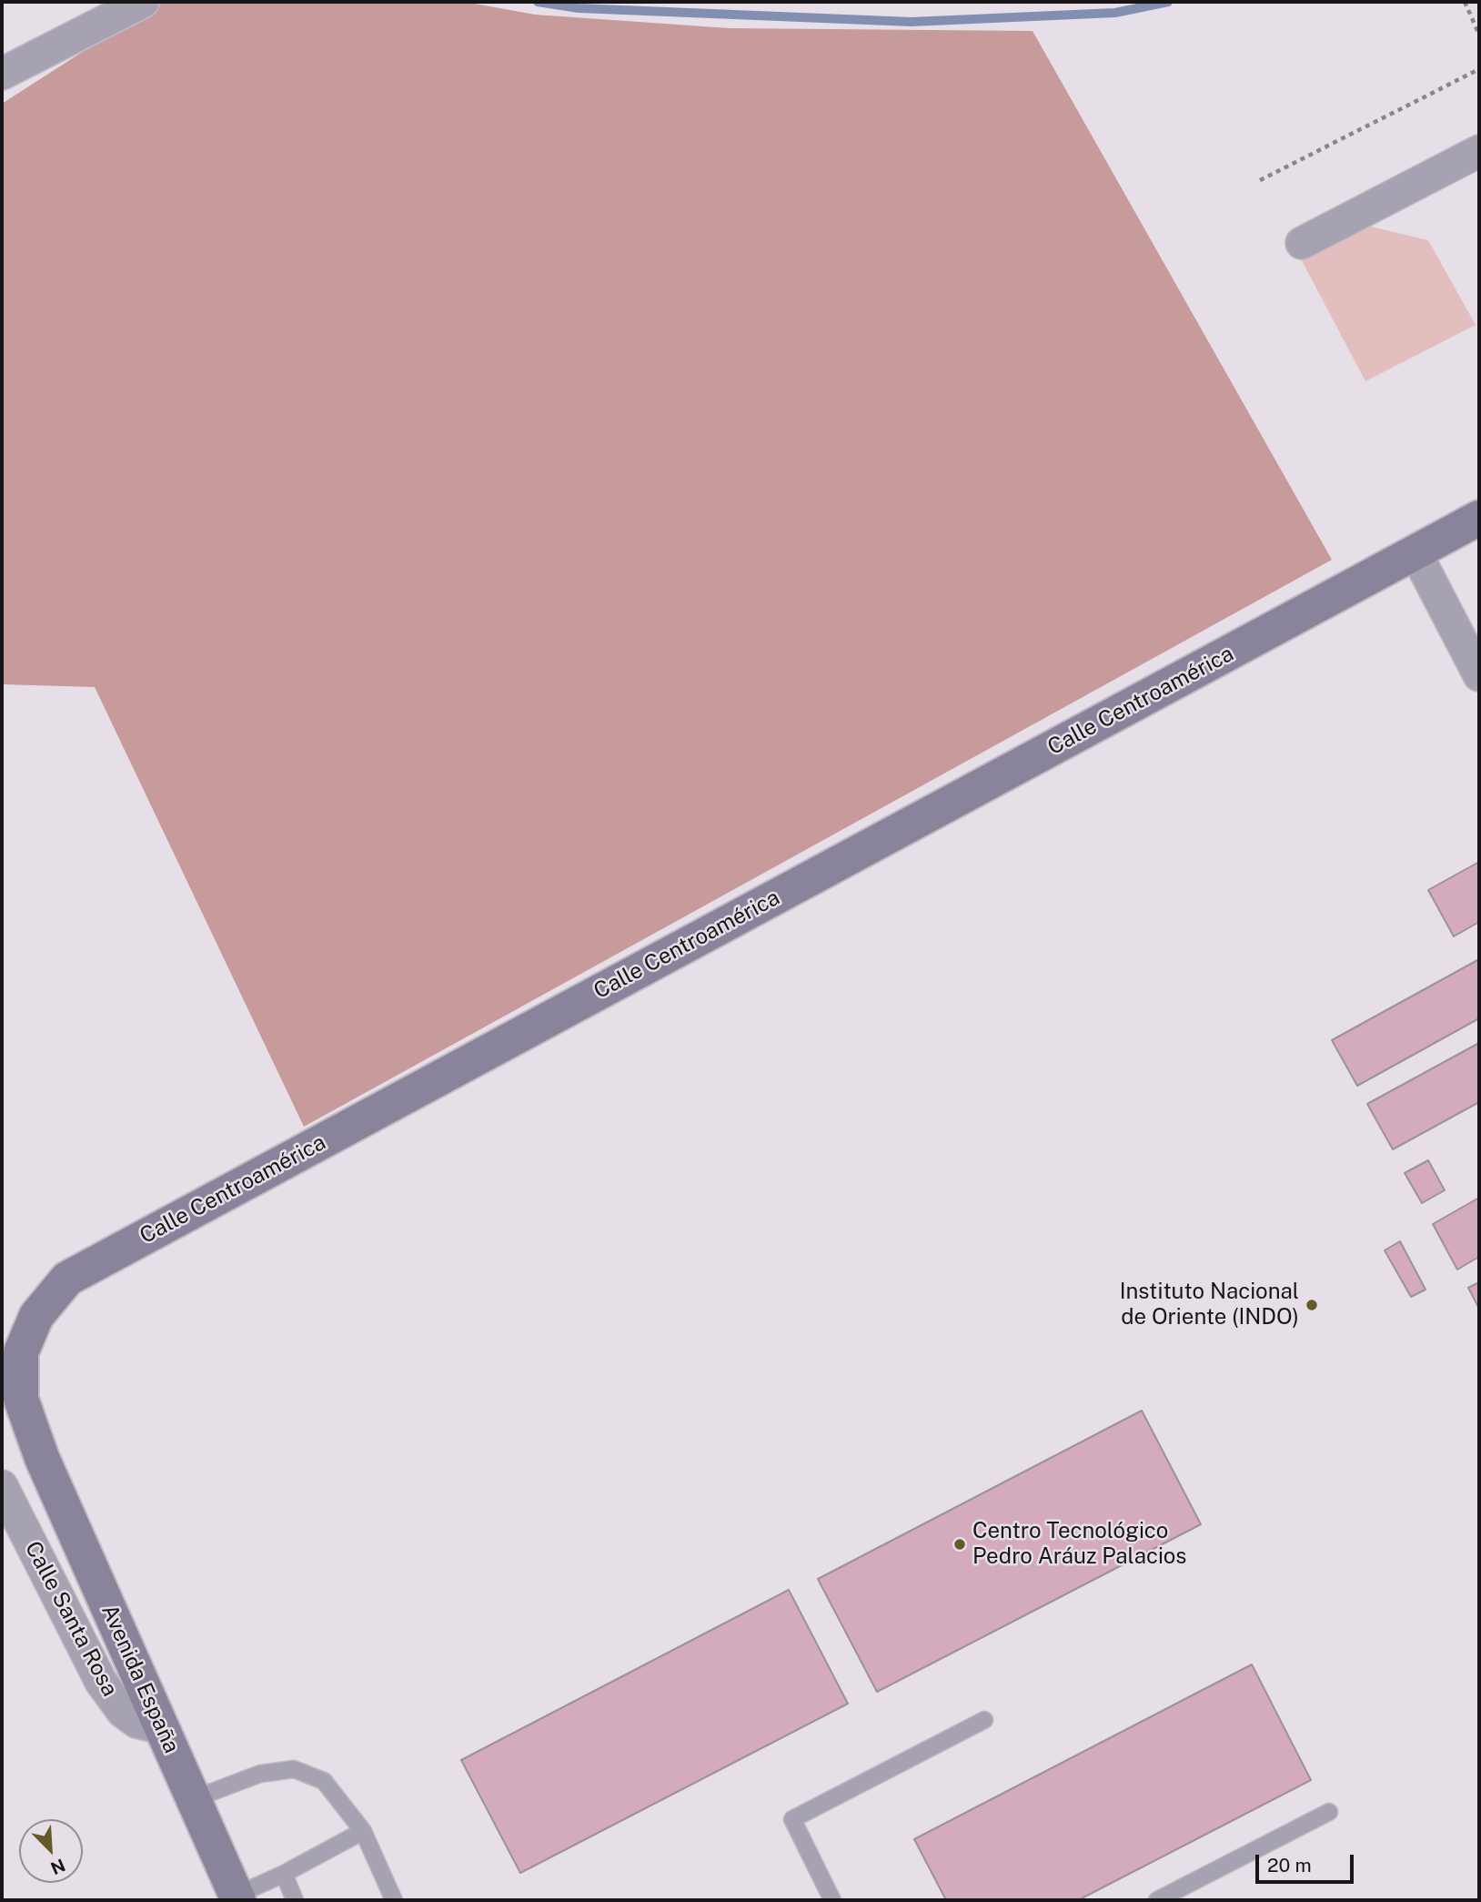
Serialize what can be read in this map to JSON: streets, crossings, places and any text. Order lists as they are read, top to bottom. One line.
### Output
{"streets":{"main road":["Calle Centroamérica","Avenida España"],"street":["Calle Santa Rosa"]},"crossings":[["Calle Centroamérica","Avenida España"],["Calle Santa Rosa","Avenida España"]],"places":["Instituto Nacional de Oriente (INDO)","Centro Tecnológico Pedro Aráuz Palacios"],"scale_bar":"20 m","north":"bottom right"}
